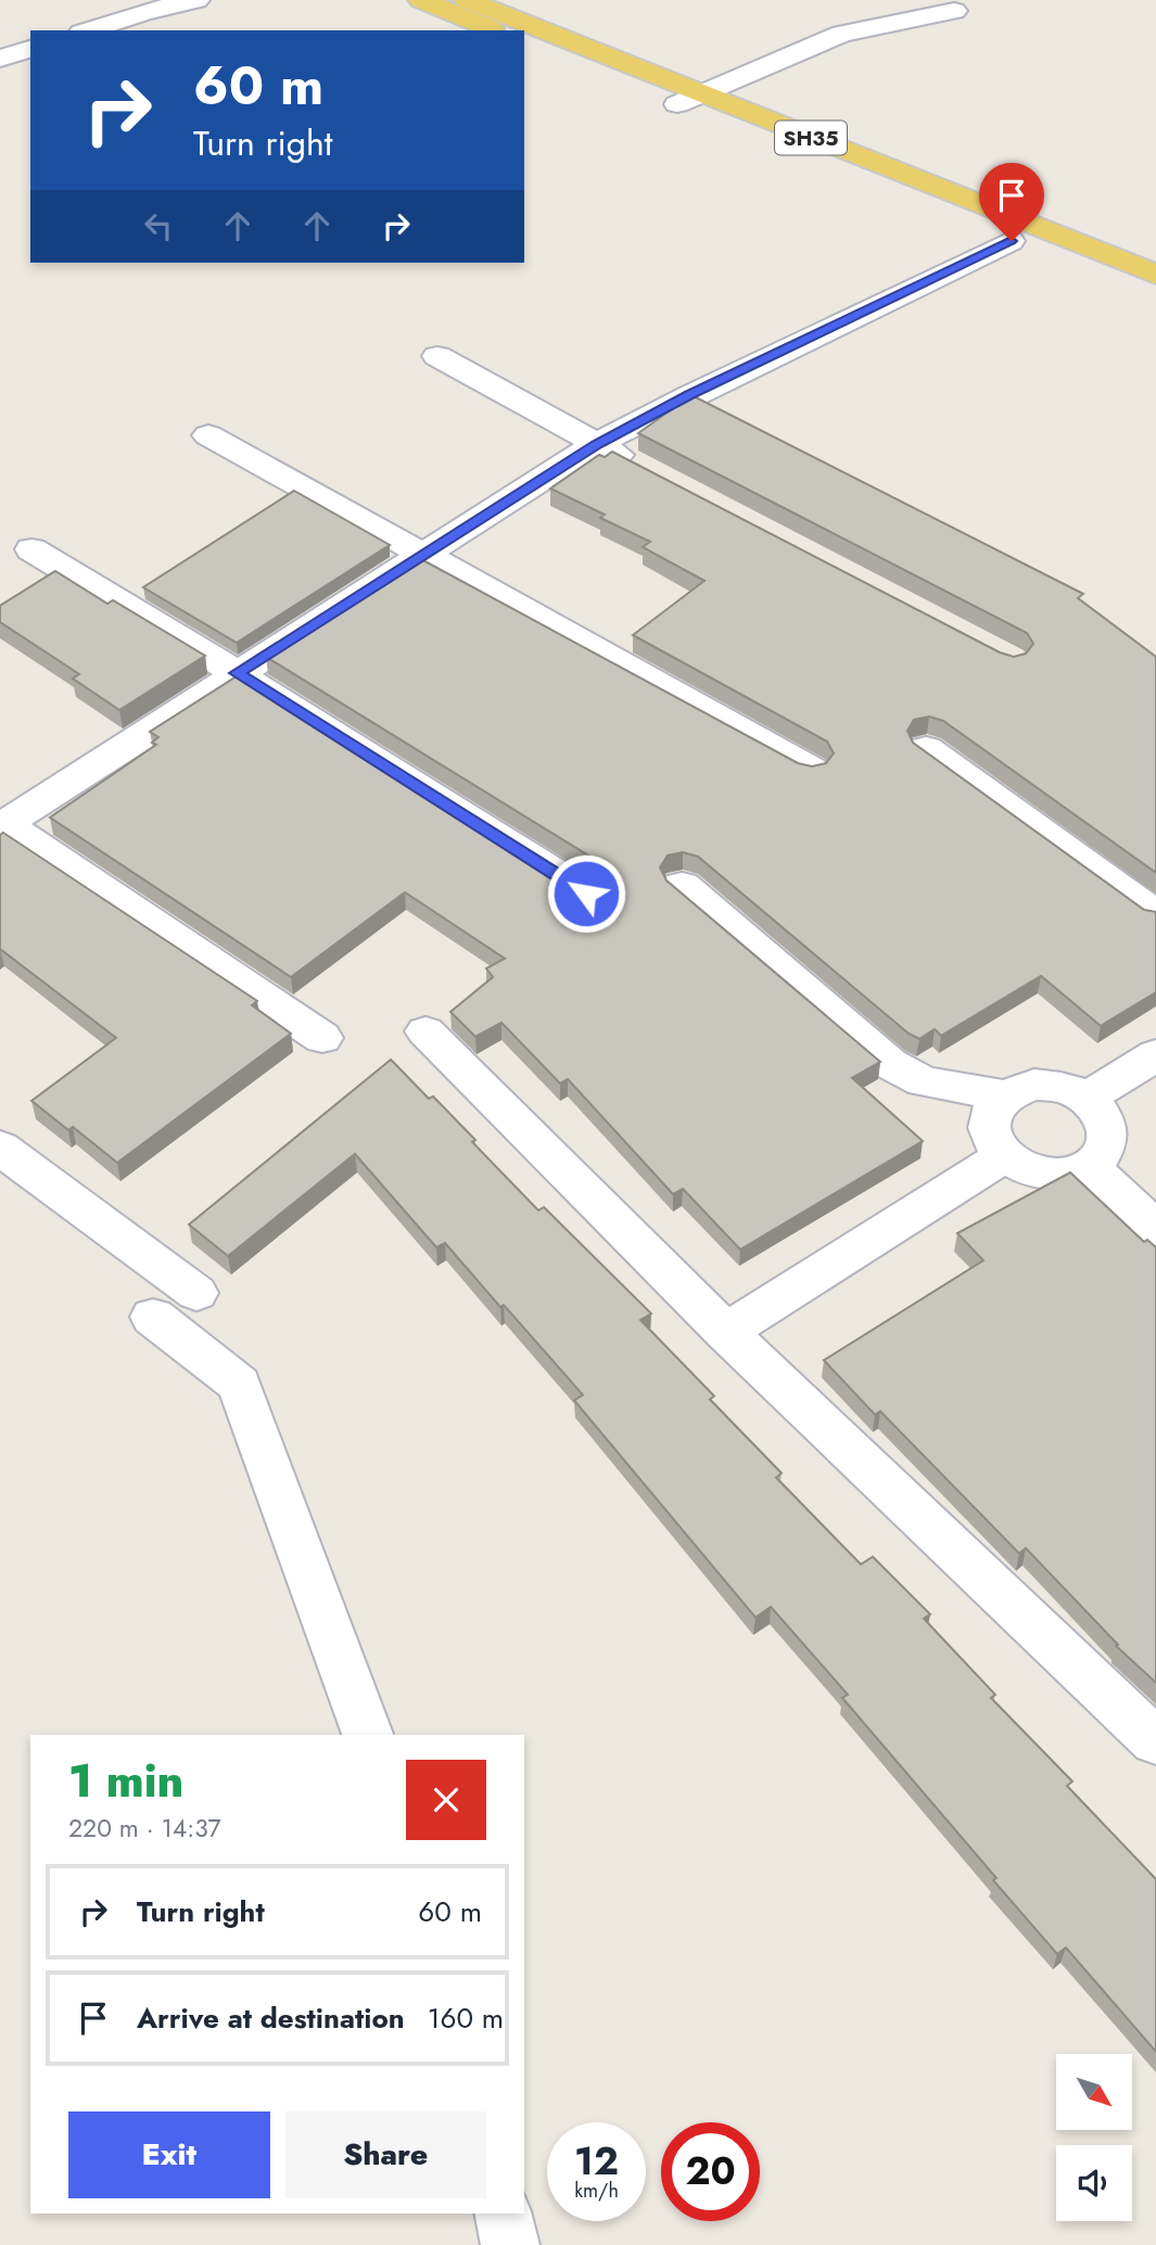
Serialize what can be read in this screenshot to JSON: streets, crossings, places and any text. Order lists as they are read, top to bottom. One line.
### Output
{"streets":{"main road":["SH35"]},"north":"bottom right","page":{"turn":["60 m","Turn right"],"heading":["1 min","220 m · 14:37"],"list":[{"name":"Turn right","value":"60 m"},{"name":"Arrive at destination","value":"160 m"}],"buttons":["Exit","Share"],"speed":"12 km/h","limit":"20"}}
